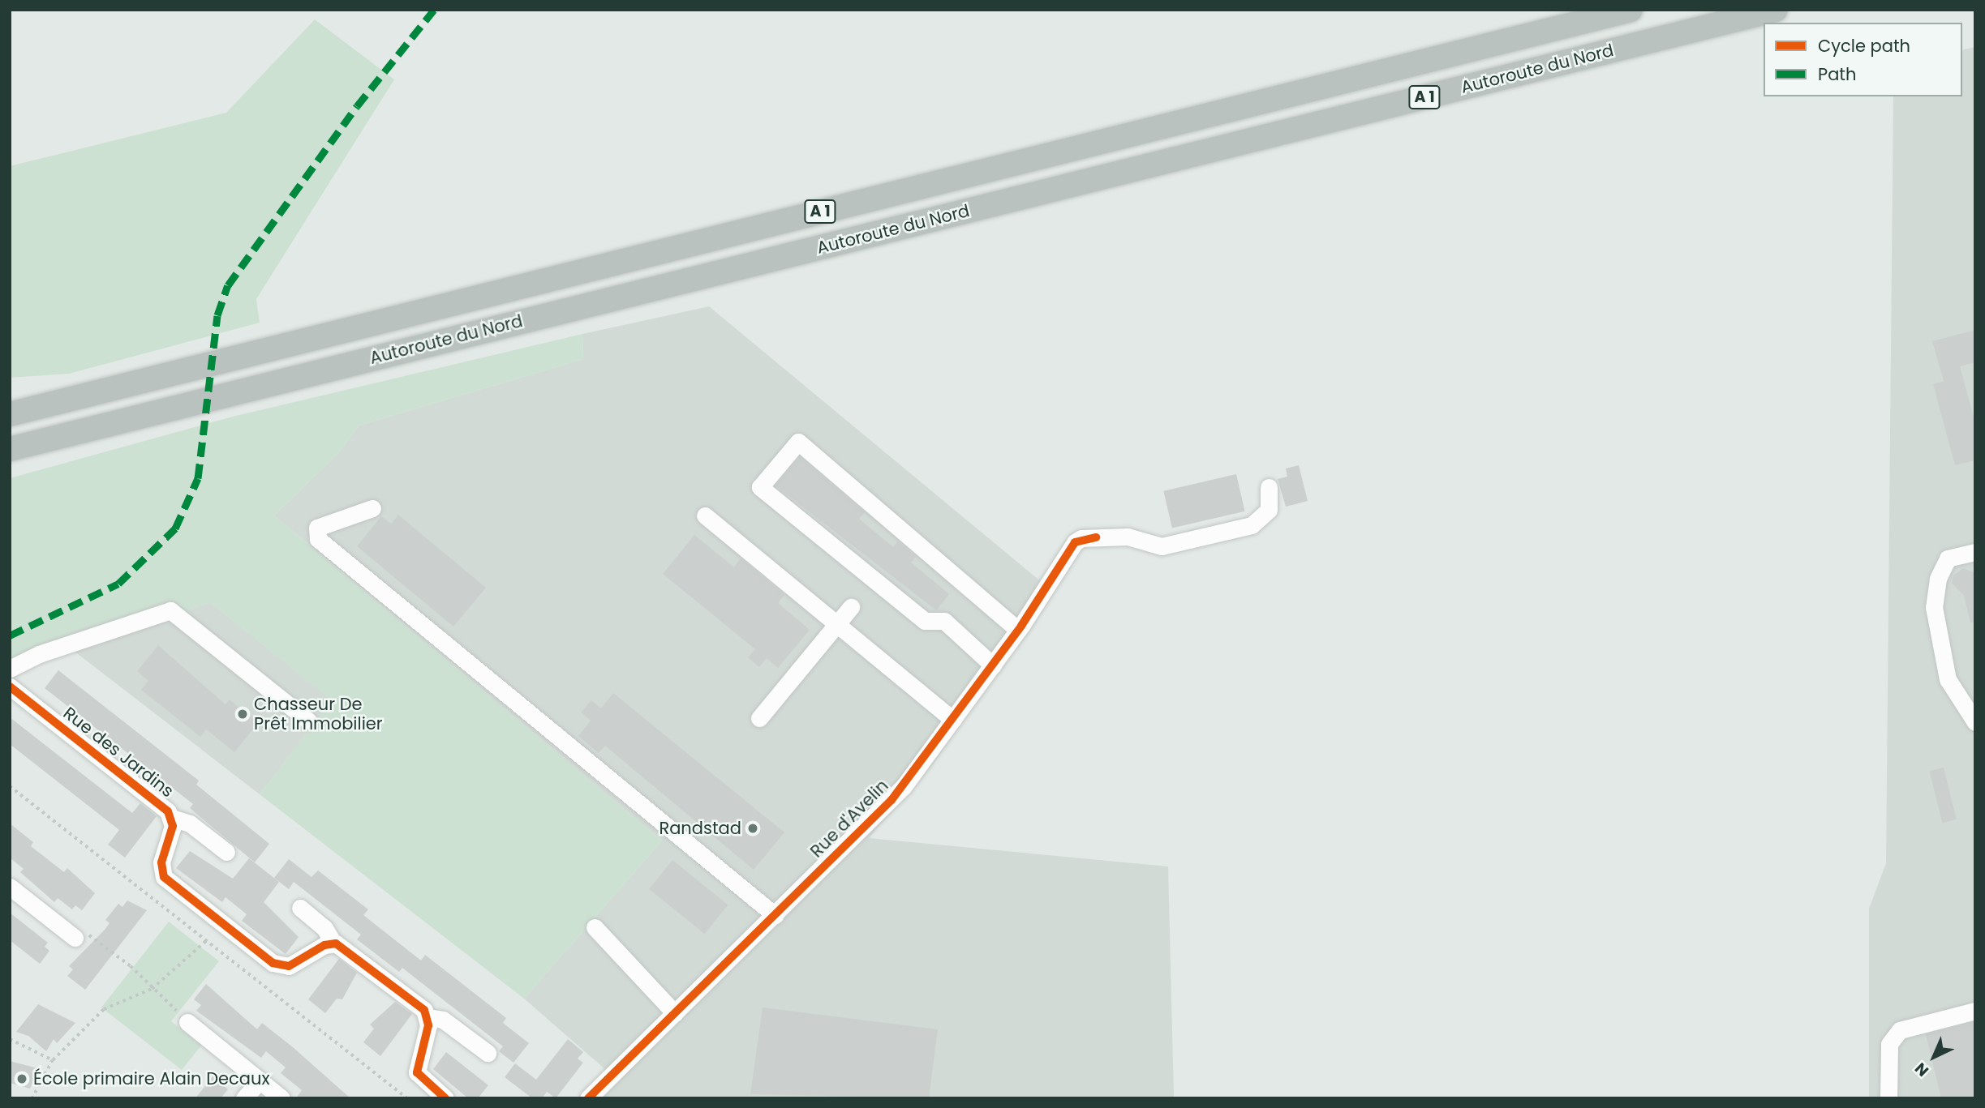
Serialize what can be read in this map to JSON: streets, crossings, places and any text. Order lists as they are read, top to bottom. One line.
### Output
{"streets":{"highway":["Autoroute du Nord","A 1"],"street":["Rue des Jardins","Rue d'Avelin"]},"places":["Chasseur De Prêt Immobilier","Randstad","École primaire Alain Decaux"],"legend":["Cycle path","Path"],"north":"bottom left"}
